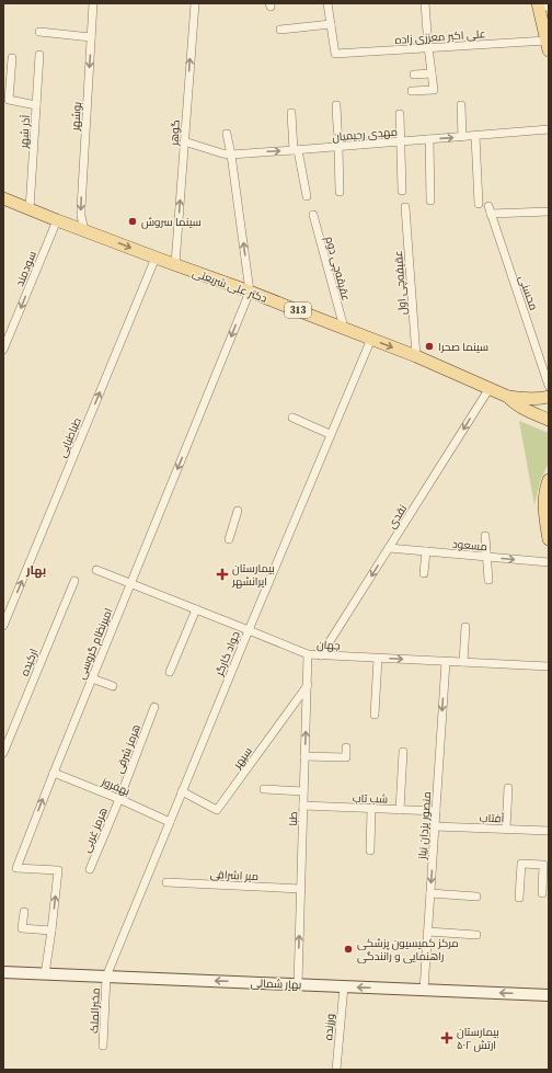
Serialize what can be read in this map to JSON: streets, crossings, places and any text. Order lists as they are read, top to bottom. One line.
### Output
{"streets":{"main road":["دکتر علی شریعتی","313","بهار شمالی"],"street":["علی اکبر معززی زاده","بوشهر","آذر شهر","گوهر","مهدی رحیمیان","سودمند","عقیقه‌چی دوم","عقیقه‌چی اول","محسنی","طباطبایی","نقدی","مسعود","امیرنظام گروسی","جهان","جواد کارگر","ارکیده","هرمز شرقی","سپهر","بهفروز","شب تاب","آفتاب","طبا","منصور یزدان نیاز","هرمز غربی","میر اشراقی","مخبرالملک","ورزنده"]},"crossings":[["بوشهر","دکتر علی شریعتی"],["آذر شهر","دکتر علی شریعتی"],["گوهر","مهدی رحیمیان"],["گوهر","دکتر علی شریعتی"],["سودمند","دکتر علی شریعتی"],["عقیقه‌چی دوم","دکتر علی شریعتی"],["عقیقه‌چی اول","دکتر علی شریعتی"],["دکتر علی شریعتی","طباطبایی"],["دکتر علی شریعتی","نقدی"],["دکتر علی شریعتی","امیرنظام گروسی"],["دکتر علی شریعتی","جواد کارگر"],["نقدی","مسعود"],["نقدی","جهان"],["امیرنظام گروسی","جهان"],["امیرنظام گروسی","بهفروز"],["امیرنظام گروسی","بهار شمالی"],["جهان","جواد کارگر"],["جهان","طبا"],["جهان","منصور یزدان نیاز"],["جواد کارگر","سپهر"],["جواد کارگر","بهفروز"],["جواد کارگر","بهار شمالی"],["جواد کارگر","مخبرالملک"],["هرمز شرقی","بهفروز"],["هرمز شرقی","هرمز غربی"],["سپهر","طبا"],["بهفروز","هرمز غربی"],["شب تاب","طبا"],["شب تاب","منصور یزدان نیاز"],["آفتاب","منصور یزدان نیاز"],["طبا","میر اشراقی"],["طبا","بهار شمالی"],["منصور یزدان نیاز","بهار شمالی"],["بهار شمالی","مخبرالملک"],["بهار شمالی","ورزنده"]],"one_way":["بوشهر","سودمند","طباطبایی","نقدی","مسعود","طبا","بهار شمالی"],"districts":["بهار"],"places":{"other":["سینما سروش","سینما صحرا","مرکز کمیسیون پزشکی راهنمایی و رانندگی"],"health":["بیمارستان ایرانشهر","بیمارستان ۵۰۲ ارتش"]}}
